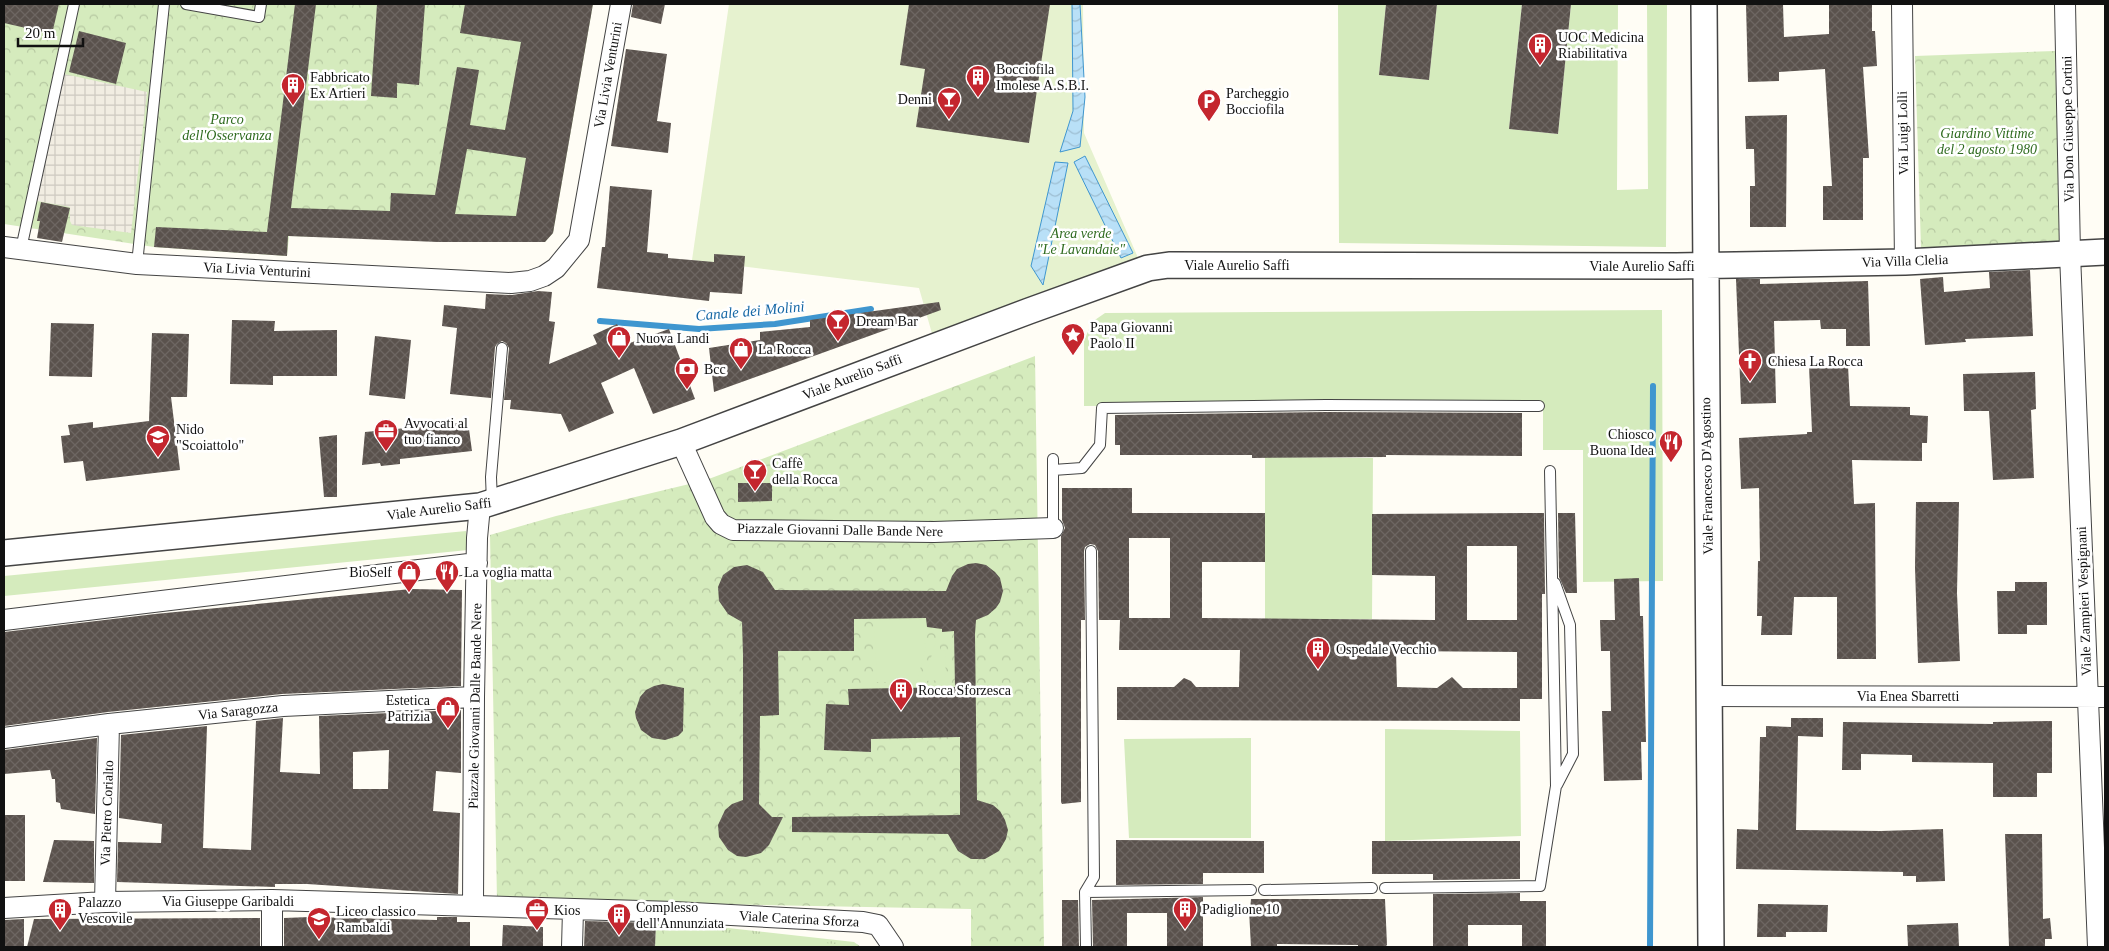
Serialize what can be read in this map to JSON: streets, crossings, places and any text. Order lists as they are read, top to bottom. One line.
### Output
{"streets":{"street":["Via Livia Venturini","Via Don Giuseppe Cortini","Via Luigi Lolli","Via Villa Clelia","Viale Aurelio Saffi","Viale Francesco D'Agostino","Piazzale Giovanni Dalle Bande Nere","Viale Zampieri Vespignani","Via Enea Sbarretti","Via Saragozza","Via Pietro Corialto","Via Giuseppe Garibaldi","Viale Caterina Sforza"]},"crossings":[["Via Don Giuseppe Cortini","Via Villa Clelia"],["Via Don Giuseppe Cortini","Viale Zampieri Vespignani"],["Via Luigi Lolli","Via Villa Clelia"],["Via Villa Clelia","Viale Aurelio Saffi"],["Via Villa Clelia","Viale Francesco D'Agostino"],["Via Villa Clelia","Viale Zampieri Vespignani"],["Viale Aurelio Saffi","Viale Francesco D'Agostino"],["Viale Aurelio Saffi","Piazzale Giovanni Dalle Bande Nere"],["Viale Francesco D'Agostino","Via Enea Sbarretti"],["Piazzale Giovanni Dalle Bande Nere","Via Saragozza"],["Piazzale Giovanni Dalle Bande Nere","Via Giuseppe Garibaldi"],["Viale Zampieri Vespignani","Via Enea Sbarretti"],["Via Saragozza","Via Pietro Corialto"],["Via Pietro Corialto","Via Giuseppe Garibaldi"],["Via Giuseppe Garibaldi","Viale Caterina Sforza"]],"water":["Canale dei Molini"],"parks":["Parco dell'Osservanza","Giardino Vittime del 2 agosto 1980","Area verde \"Le Lavandaie\""],"places":{"building":["UOC Medicina Riabilitativa","Bocciofila Imolese A.S.B.I.","Fabbricato Ex Artieri","Ospedale Vecchio","Rocca Sforzesca","Padiglione 10","Palazzo Vescovile","Complesso dell'Annunziata"],"bar":["Denni","Dream Bar","Caffè della Rocca"],"parking":["Parcheggio Bocciofila"],"place":["Papa Giovanni Paolo II"],"shop":["Nuova Landi","La Rocca","BioSelf","Estetica Patrizia"],"church":["Chiesa La Rocca"],"bank":["Bcc"],"office":["Avvocati al tuo fianco","Kios"],"school or university":["Nido \"Scoiattolo\"","Liceo classico Rambaldi"],"restaurant":["Chiosco Buona Idea","La voglia matta"]},"scale_bar":"20 m"}
